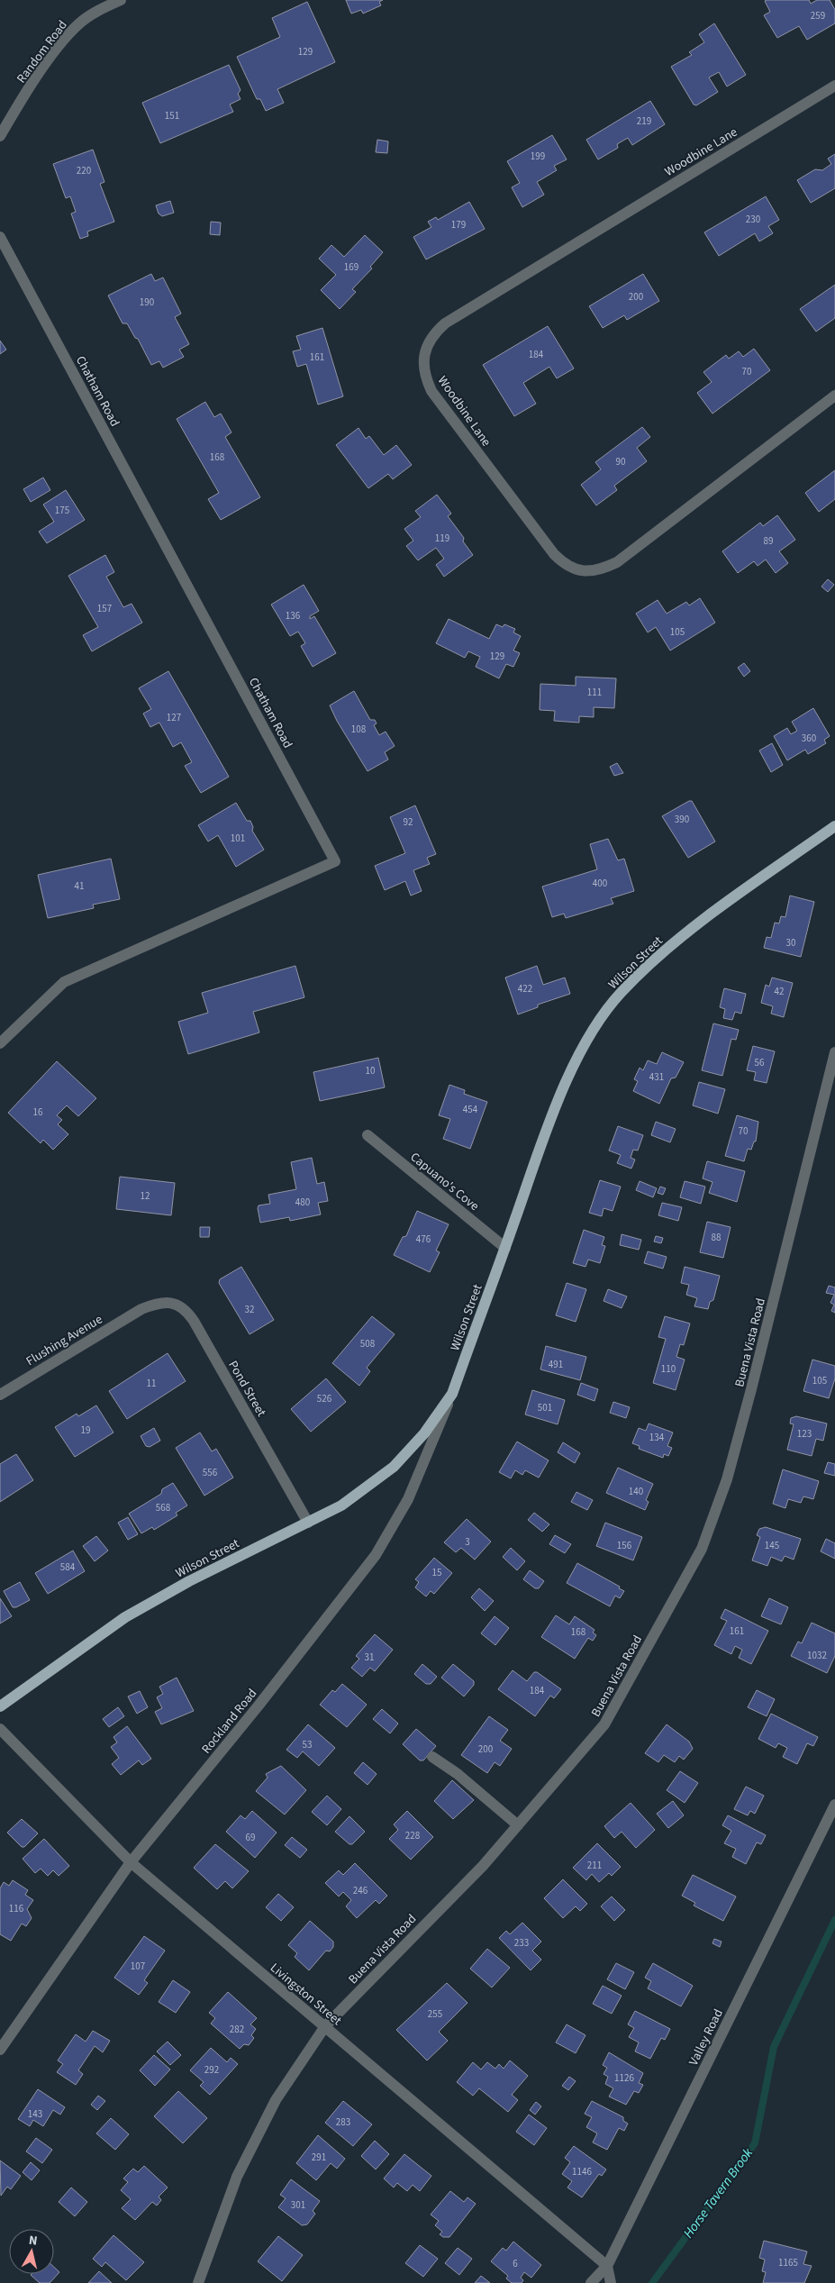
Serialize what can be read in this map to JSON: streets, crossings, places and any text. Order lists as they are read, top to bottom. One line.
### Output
{"streets":{"main road":["Wilson Street"],"street":["Random Road","Woodbine Lane","Chatham Road","Capuano's Cove","Flushing Avenue","Buena Vista Road","Pond Street","Rockland Road","Livingston Street","Valley Road"]},"crossings":[["Wilson Street","Capuano's Cove"],["Wilson Street","Pond Street"],["Wilson Street","Rockland Road"],["Flushing Avenue","Pond Street"],["Buena Vista Road","Livingston Street"],["Rockland Road","Livingston Street"],["Livingston Street","Valley Road"]],"water":["Horse Tavern Brook"],"house_numbers":["259","129","151","219","199","220","230","179","169","200","190","184","161","70","168","90","175","119","89","157","136","105","129","111","127","108","360","390","92","101","400","41","30","422","42","56","10","431","454","16","70","12","480","88","476","32","508","491","110","105","11","526","501","19","123","134","556","140","568","3","156","145","584","15","161","168","1032","31","184","53","200","228","69","211","246","116","233","107","255","282","292","1126","143","283","291","1146","301","1165","6"],"north":"top"}
